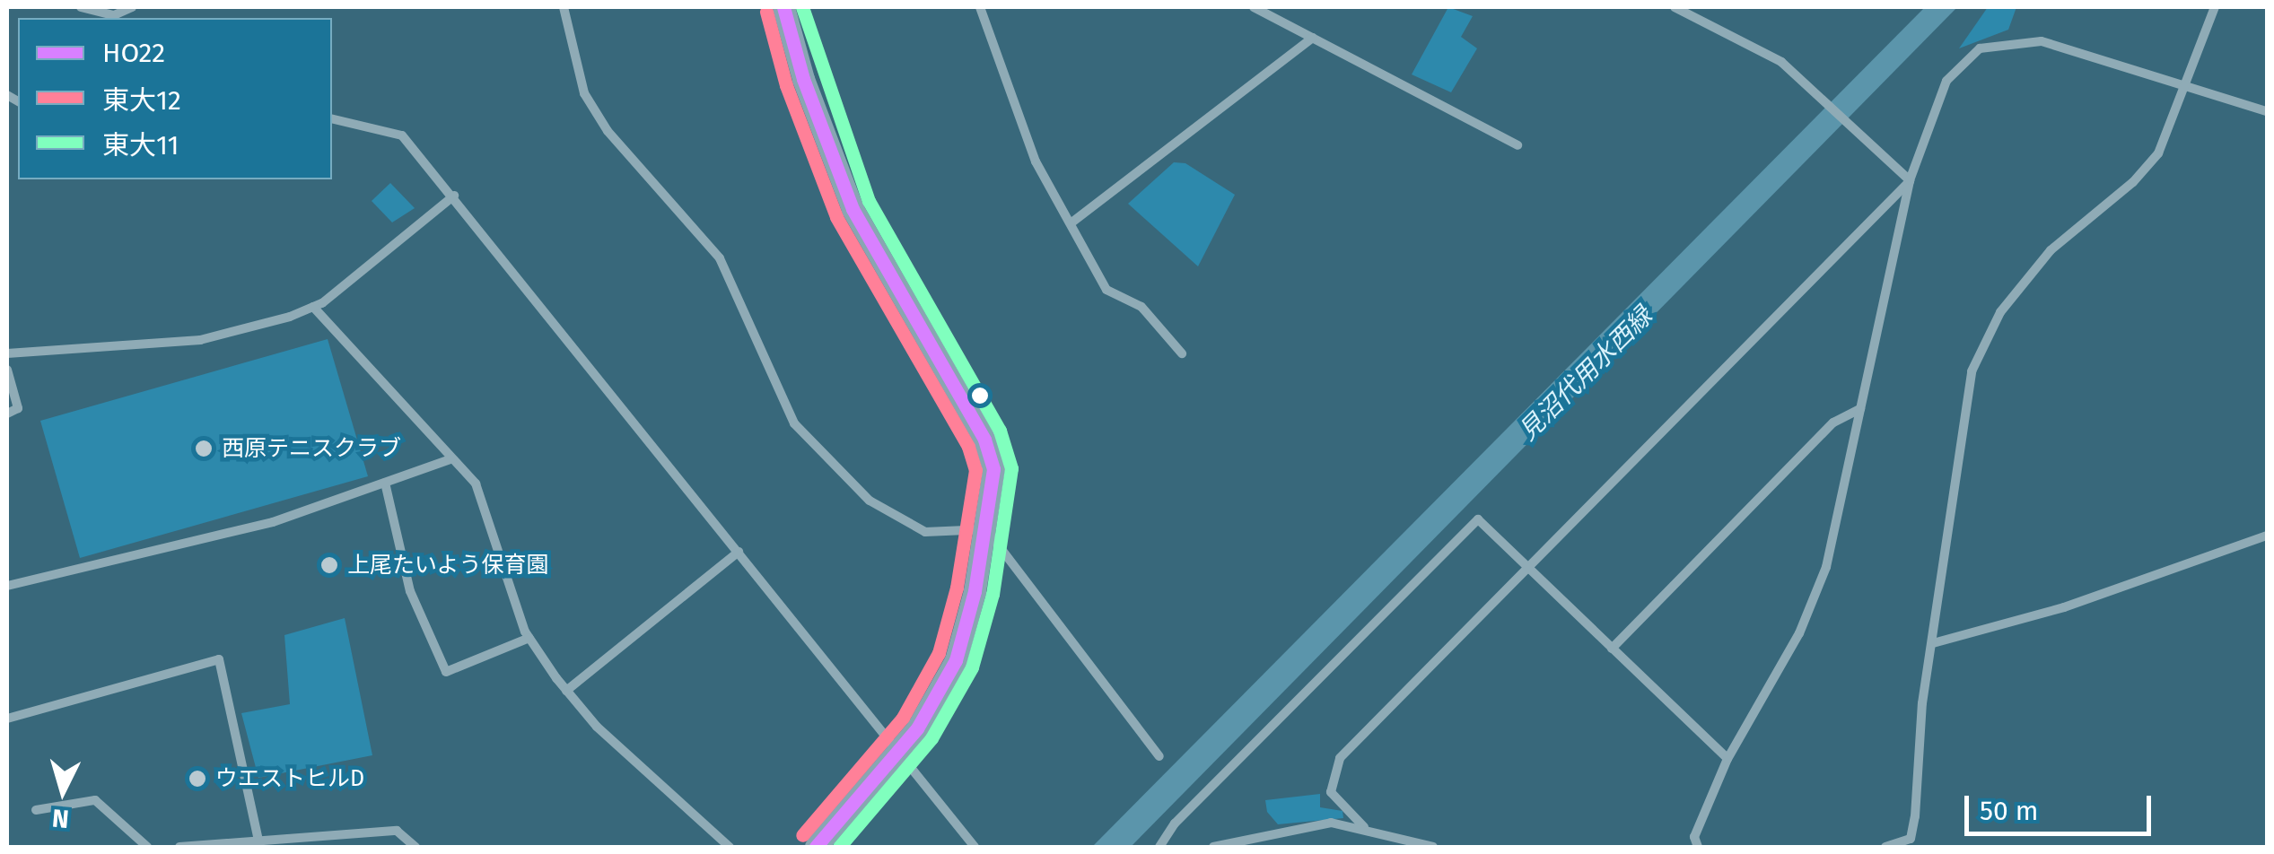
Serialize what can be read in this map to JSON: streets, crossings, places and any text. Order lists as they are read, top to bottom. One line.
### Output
{"water":["見沼代用水西緑"],"places":["西原テニスクラブ","上尾たいよう保育園","ウエストヒルD"],"lines":["transit line HO22","transit line 東大11","transit line 東大12"],"legend":["HO22","東大12","東大11"],"scale_bar":"50 m","north":"bottom"}
